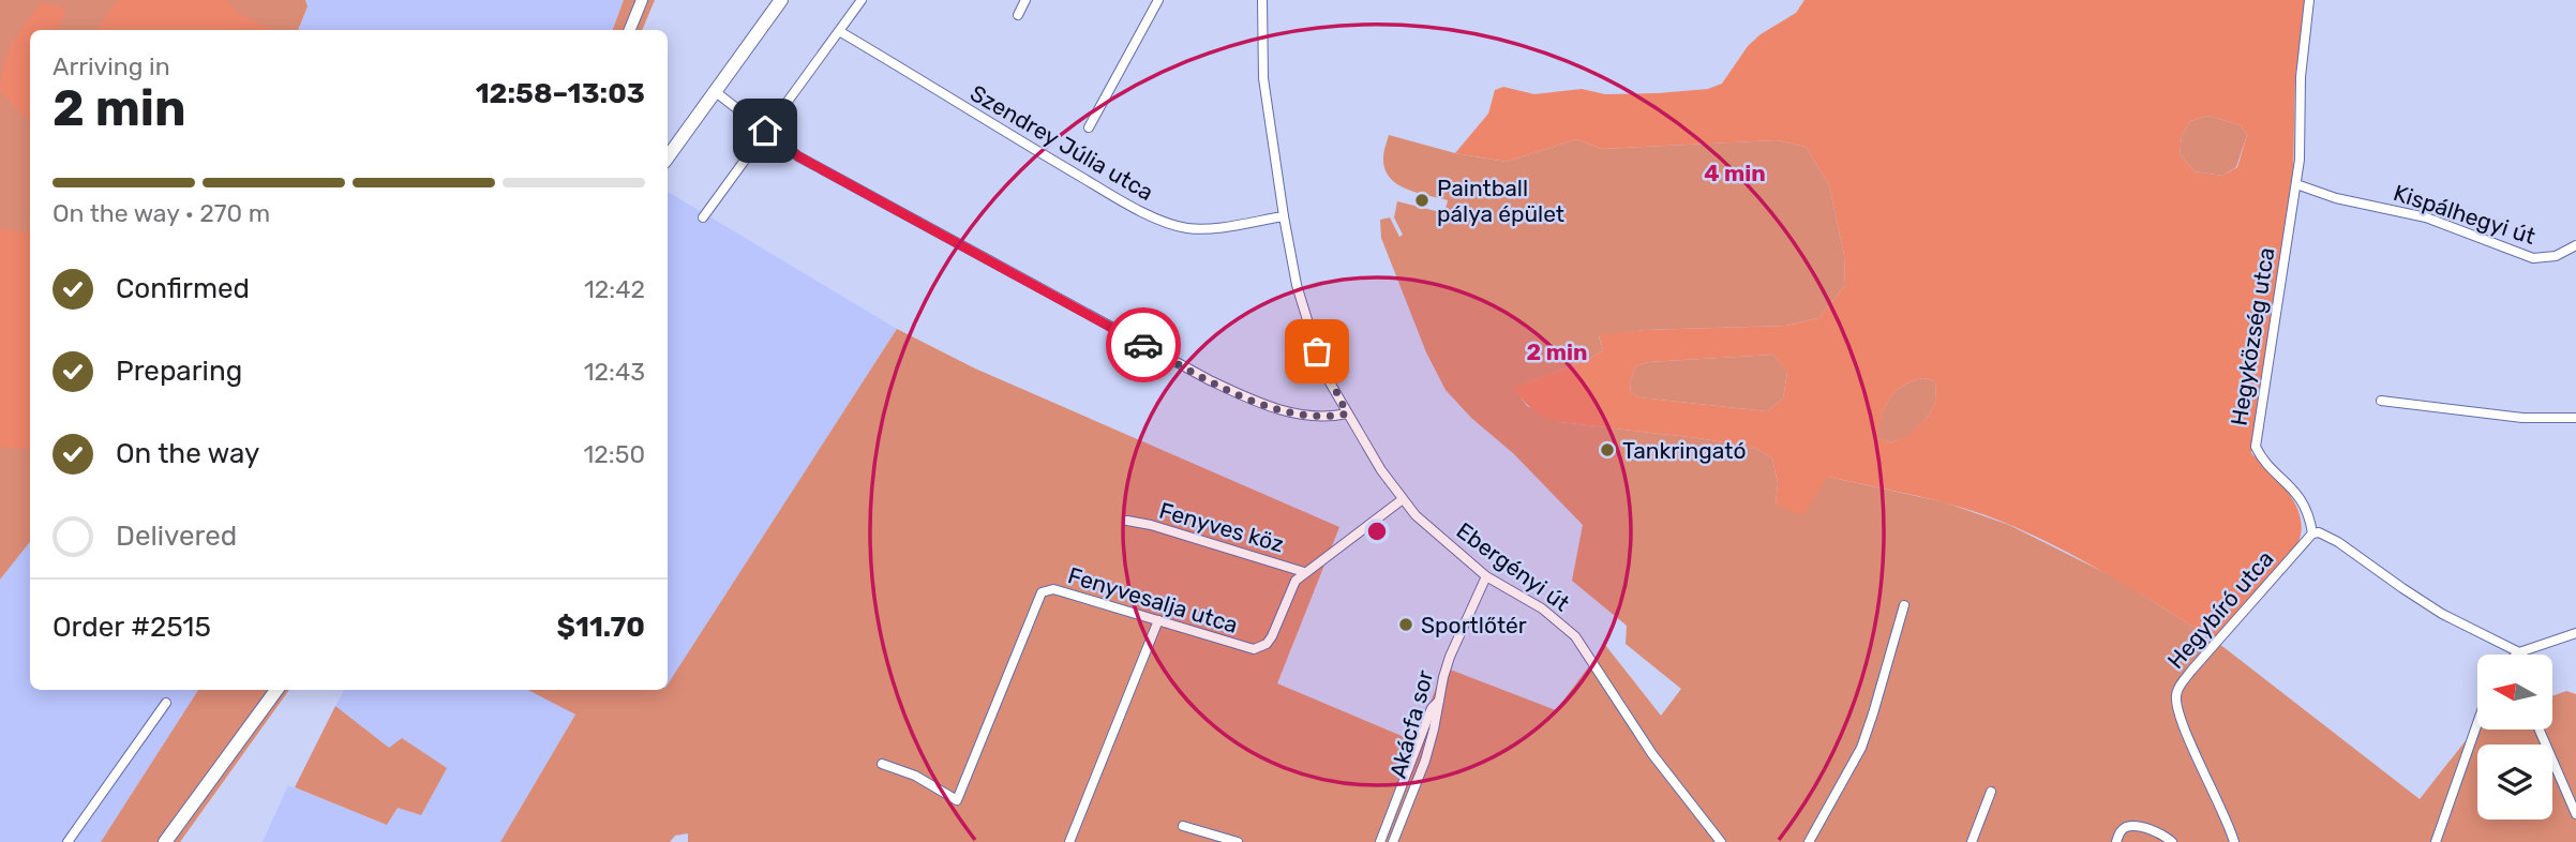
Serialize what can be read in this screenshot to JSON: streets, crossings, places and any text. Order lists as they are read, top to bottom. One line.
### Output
{"streets":{"street":["Szendrey Júlia utca","Kispálhegyi út","Hegyközség utca","Fenyves köz","Ebergényi út","Fenyvesalja utca","Hegybíró utca","Akácfa sor"]},"crossings":[["Szendrey Júlia utca","Ebergényi út"],["Kispálhegyi út","Hegyközség utca"],["Hegyközség utca","Hegybíró utca"],["Fenyves köz","Fenyvesalja utca"],["Ebergényi út","Fenyvesalja utca"],["Ebergényi út","Akácfa sor"]],"places":["Paintball pálya épület","Tankringató","Sportlőtér"],"north":"left","page":{"heading":["2 min","Arriving in","12:58–13:03"],"panel":["Order #2515","$11.70"],"bar":"On the way · 270 m","list":[["Confirmed","12:42"],["Preparing","12:43"],["On the way","12:50"],"Delivered"]},"rings":["4 min","2 min"]}
